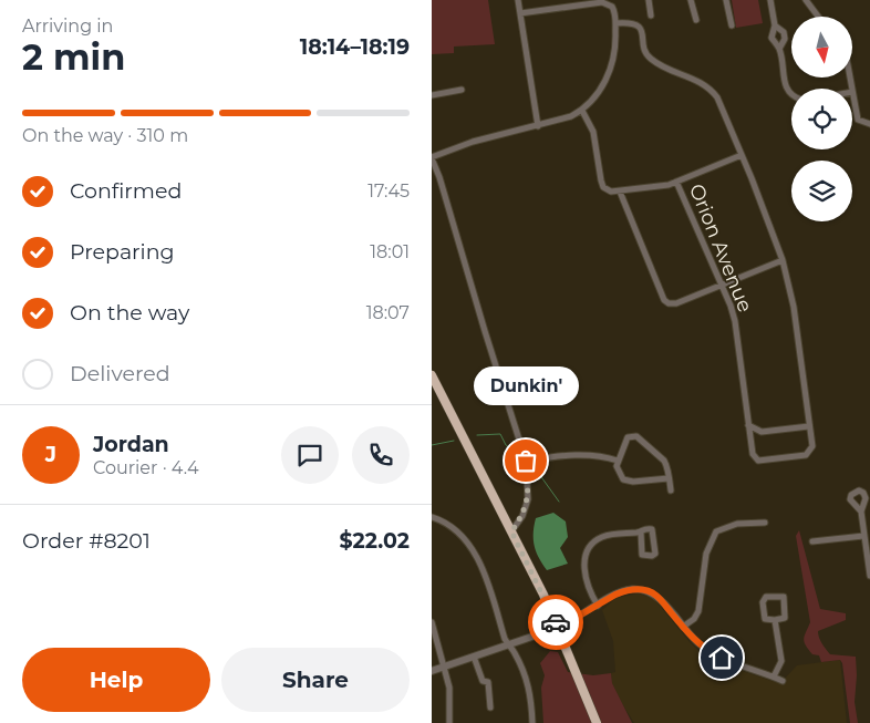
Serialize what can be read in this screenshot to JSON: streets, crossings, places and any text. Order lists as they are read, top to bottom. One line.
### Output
{"streets":{"street":["Orion Avenue"]},"places":["Dunkin'"],"north":"bottom","page":{"heading":["2 min","Arriving in","18:14–18:19"],"panel":["Jordan","Courier · 4.4","Order #8201","$22.02"],"bar":"On the way · 310 m","list":[["Confirmed","17:45"],["Preparing","18:01"],["On the way","18:07"],"Delivered"],"bubble":"Dunkin'","round":"J","buttons":["Help","Share"]}}
